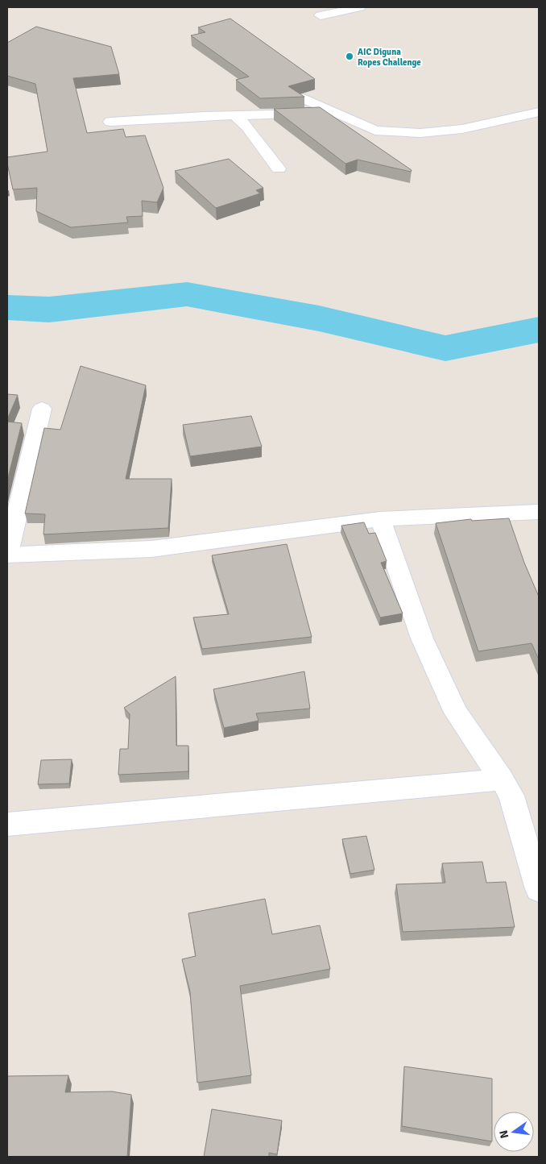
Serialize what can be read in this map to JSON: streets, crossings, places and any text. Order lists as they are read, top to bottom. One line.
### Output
{"places":["AIC Diguna Ropes Challenge"],"north":"left"}
